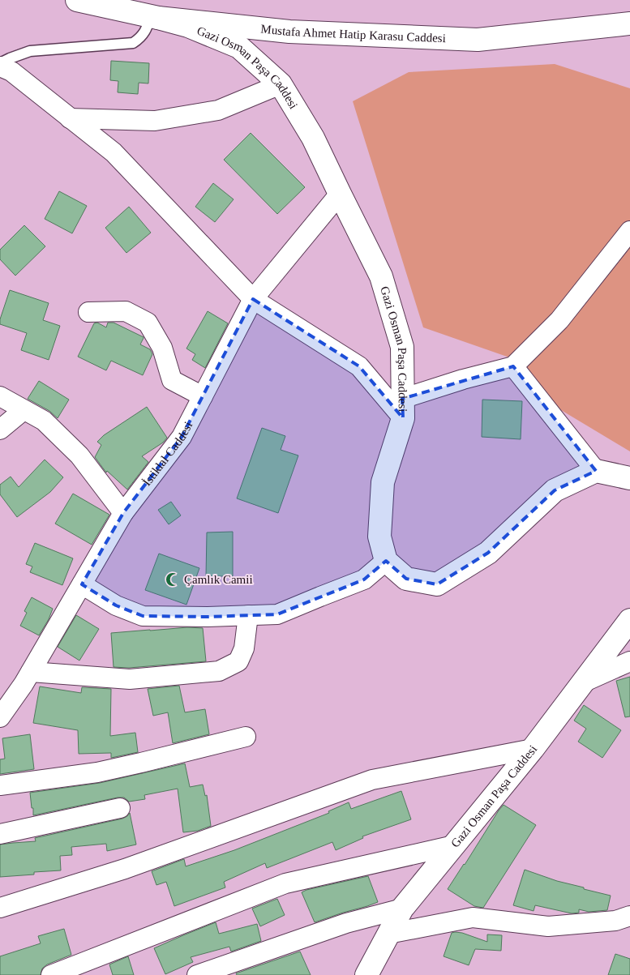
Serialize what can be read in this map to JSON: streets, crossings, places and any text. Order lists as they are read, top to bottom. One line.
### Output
{"streets":{"street":["Mustafa Ahmet Hatip Karasu Caddesi","Gazi Osman Paşa Caddesi","İstiklal Caddesi"]},"crossings":[["Mustafa Ahmet Hatip Karasu Caddesi","Gazi Osman Paşa Caddesi"],["Gazi Osman Paşa Caddesi","İstiklal Caddesi"]],"places":{"mosque":["Çamlık Camii"]}}
